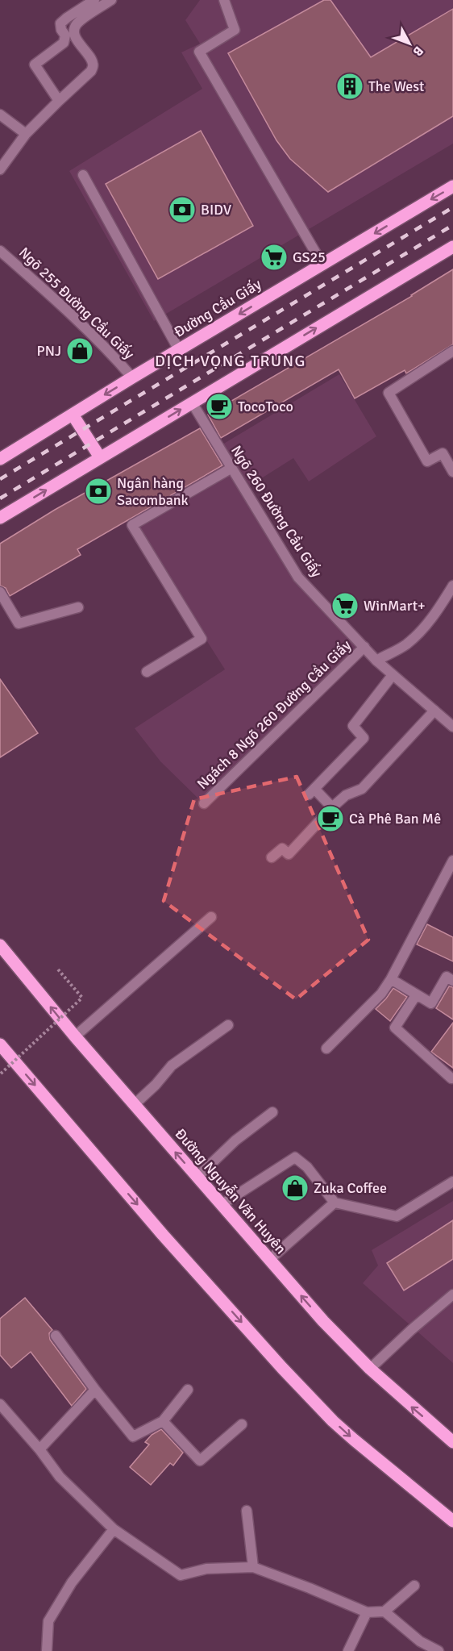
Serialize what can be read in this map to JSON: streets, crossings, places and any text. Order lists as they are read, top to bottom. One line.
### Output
{"streets":{"main road":["Đường Cầu Giấy","Đường Nguyễn Văn Huyên"],"street":["Ngõ 255 Đường Cầu Giấy","Ngõ 260 Đường Cầu Giấy","Ngách 8 Ngõ 260 Đường Cầu Giấy"]},"crossings":[["Ngõ 255 Đường Cầu Giấy","Đường Cầu Giấy"],["Ngõ 260 Đường Cầu Giấy","Ngách 8 Ngõ 260 Đường Cầu Giấy"]],"districts":["DỊCH VỌNG TRUNG"],"places":{"building":["The West"],"bank":["BIDV","Ngân hàng Sacombank"],"supermarket":["GS25","WinMart+"],"shop":["PNJ","Zuka Coffee"],"cafe":["TocoToco","Cà Phê Ban Mê"]},"north":"bottom right"}
